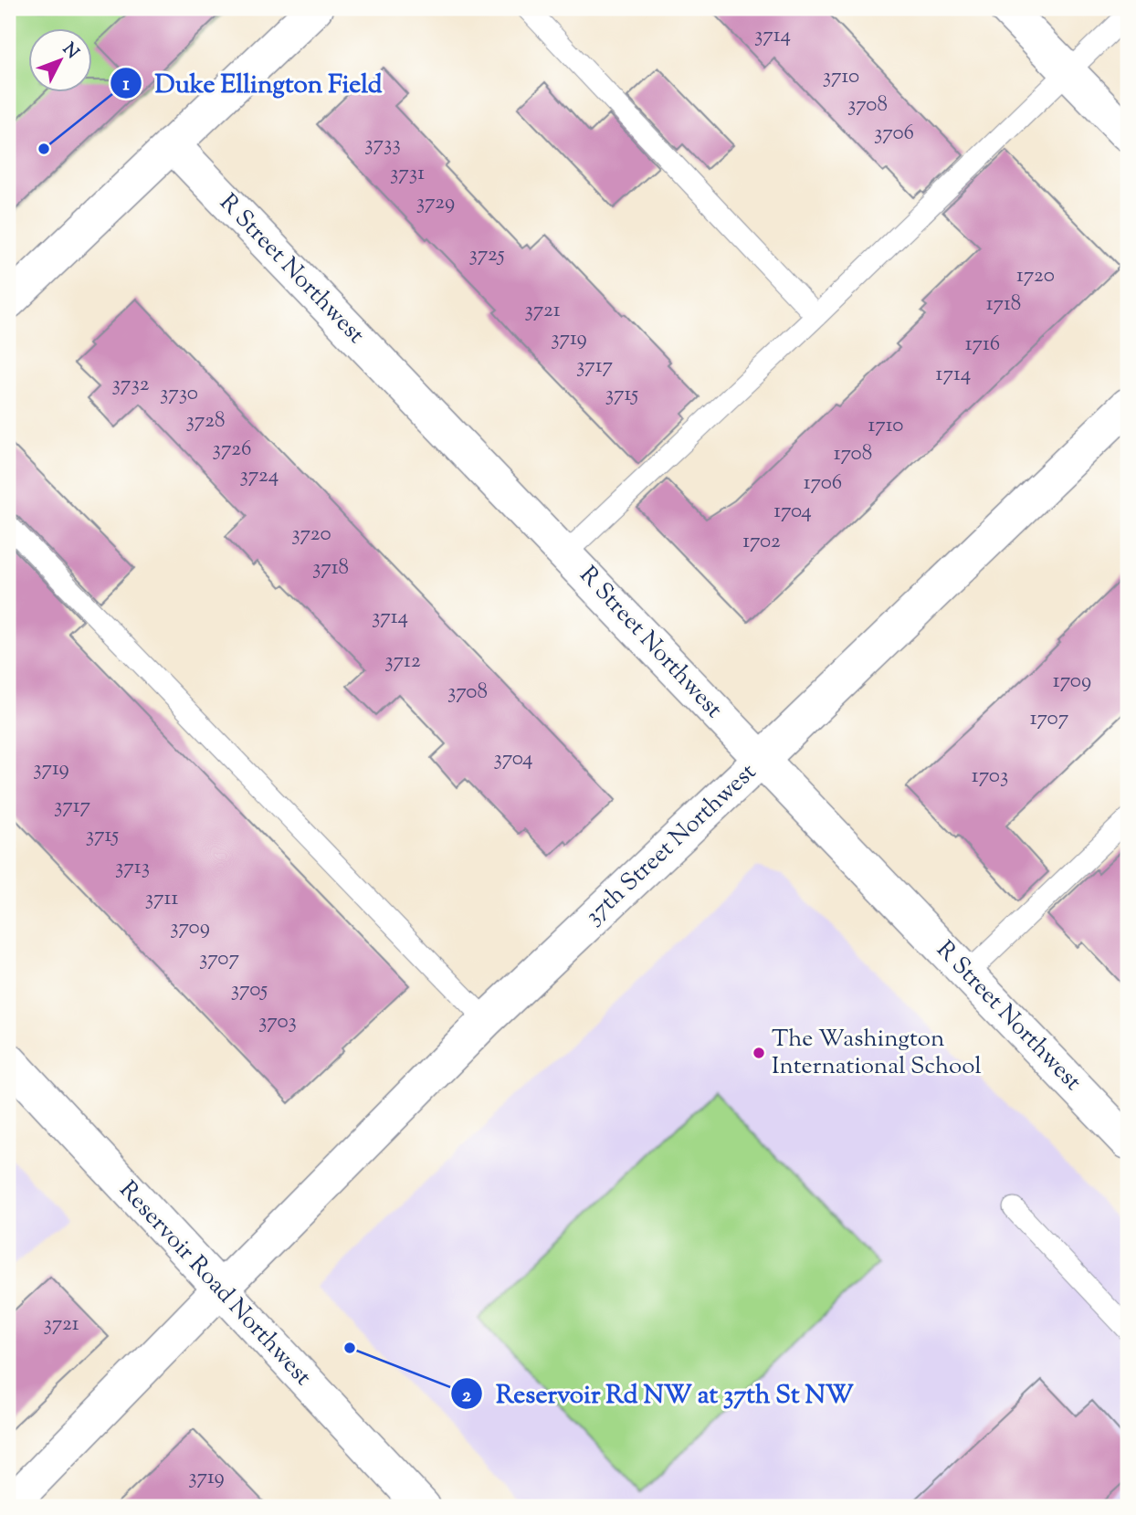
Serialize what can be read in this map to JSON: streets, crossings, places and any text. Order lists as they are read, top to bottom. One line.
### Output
{"streets":{"street":["R Street Northwest","37th Street Northwest","Reservoir Road Northwest"]},"crossings":[["R Street Northwest","37th Street Northwest"],["37th Street Northwest","Reservoir Road Northwest"]],"places":["Duke Ellington Field","The Washington International School","Reservoir Rd NW at 37th St NW"],"house_numbers":["3714","3710","3708","3706","3733","3731","3729","3725","1720","1718","3721","3719","1716","3717","1714","3732","3730","3715","3728","1710","3726","1708","3724","1706","1704","3720","1702","3718","3714","3712","1709","3708","1707","3704","3719","1703","3717","3715","3713","3711","3709","3707","3705","3703","3721","3719"],"north":"top right"}
